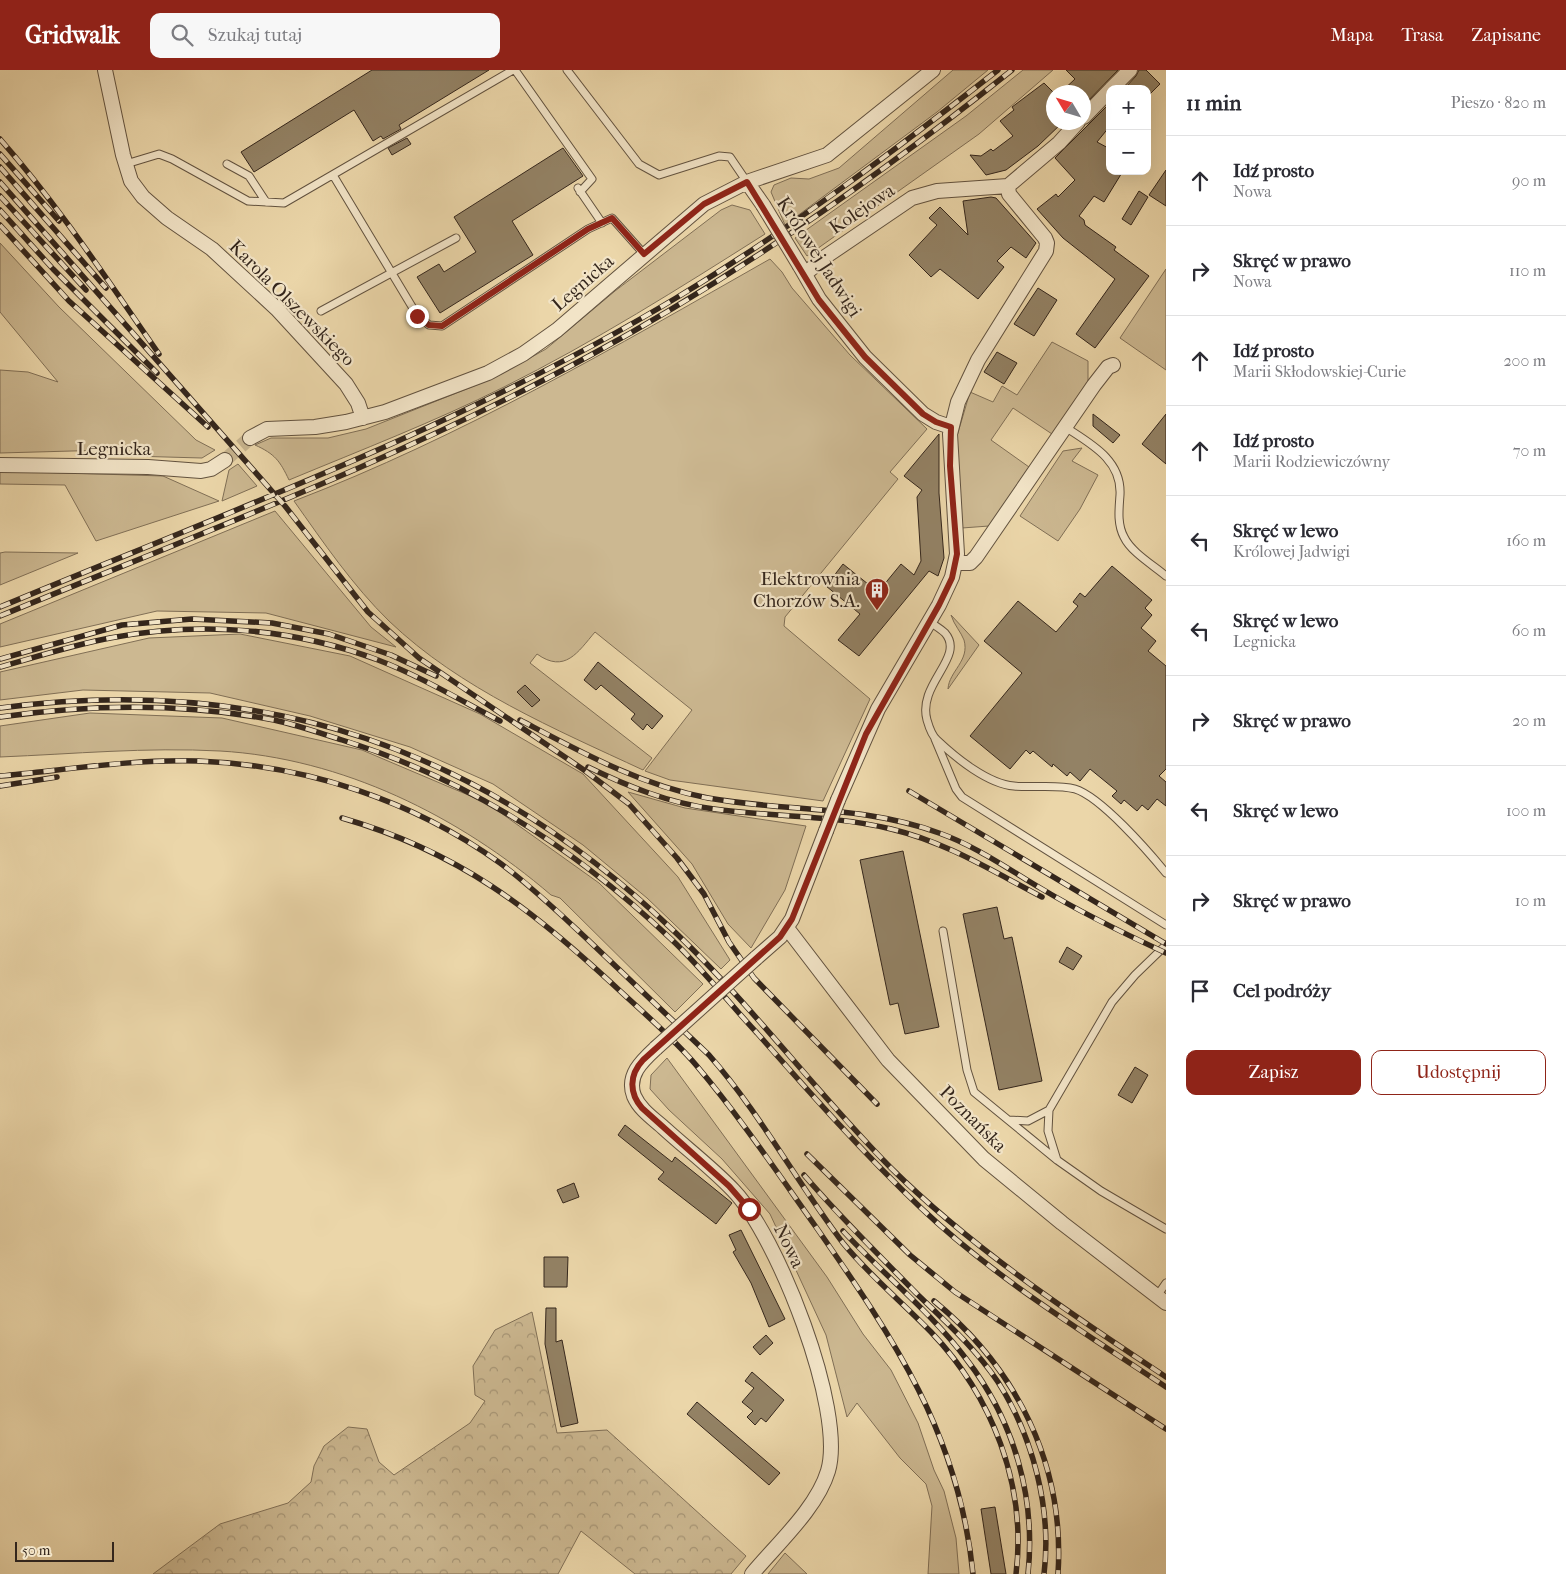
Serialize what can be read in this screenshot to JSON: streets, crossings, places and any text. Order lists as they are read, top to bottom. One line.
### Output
{"streets":{"street":["Kolejowa","Królowej Jadwigi","Legnicka","Karola Olszewskiego","Poznańska","Nowa"]},"crossings":[["Kolejowa","Królowej Jadwigi"],["Kolejowa","Nowa"],["Królowej Jadwigi","Legnicka"],["Królowej Jadwigi","Nowa"],["Legnicka","Karola Olszewskiego"],["Poznańska","Nowa"]],"places":{"building":["Elektrownia Chorzów S.A."]},"scale_bar":"50 m","north":"top left","page":{"header":"Gridwalk","search":"Szukaj tutaj","nav":["Mapa","Trasa","Zapisane"],"heading":["11 min","Pieszo · 820 m"],"map_buttons":["+","−"],"list":[["Idź prosto","Nowa","90 m"],["Skręć w prawo","Nowa","110 m"],["Idź prosto","Marii Skłodowskiej-Curie","200 m"],["Idź prosto","Marii Rodziewiczówny","70 m"],["Skręć w lewo","Królowej Jadwigi","160 m"],["Skręć w lewo","Legnicka","60 m"],["Skręć w prawo","20 m"],["Skręć w lewo","100 m"],["Skręć w prawo","10 m"],"Cel podróży"],"buttons":["Zapisz","Udostępnij"],"scale":"50 m"}}
